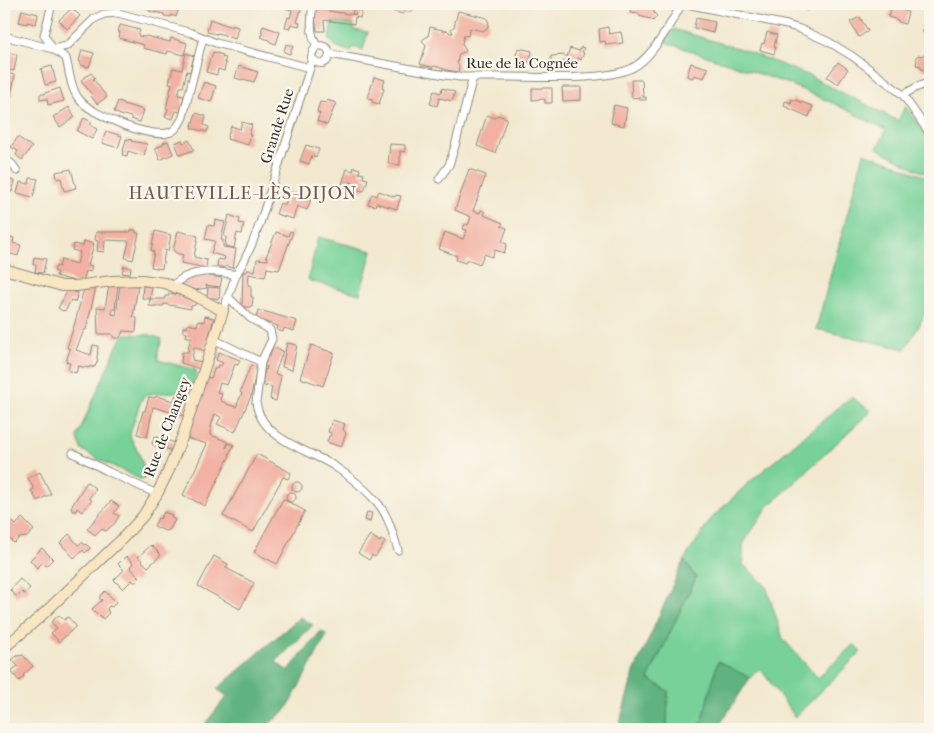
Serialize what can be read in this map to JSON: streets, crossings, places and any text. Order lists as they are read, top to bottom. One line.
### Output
{"streets":{"street":["Rue de la Cognée","Grande Rue","Rue de Changey"]},"crossings":[["Rue de la Cognée","Grande Rue"],["Grande Rue","Rue de Changey"]],"districts":["HAUTEVILLE-LÈS-DIJON"]}
